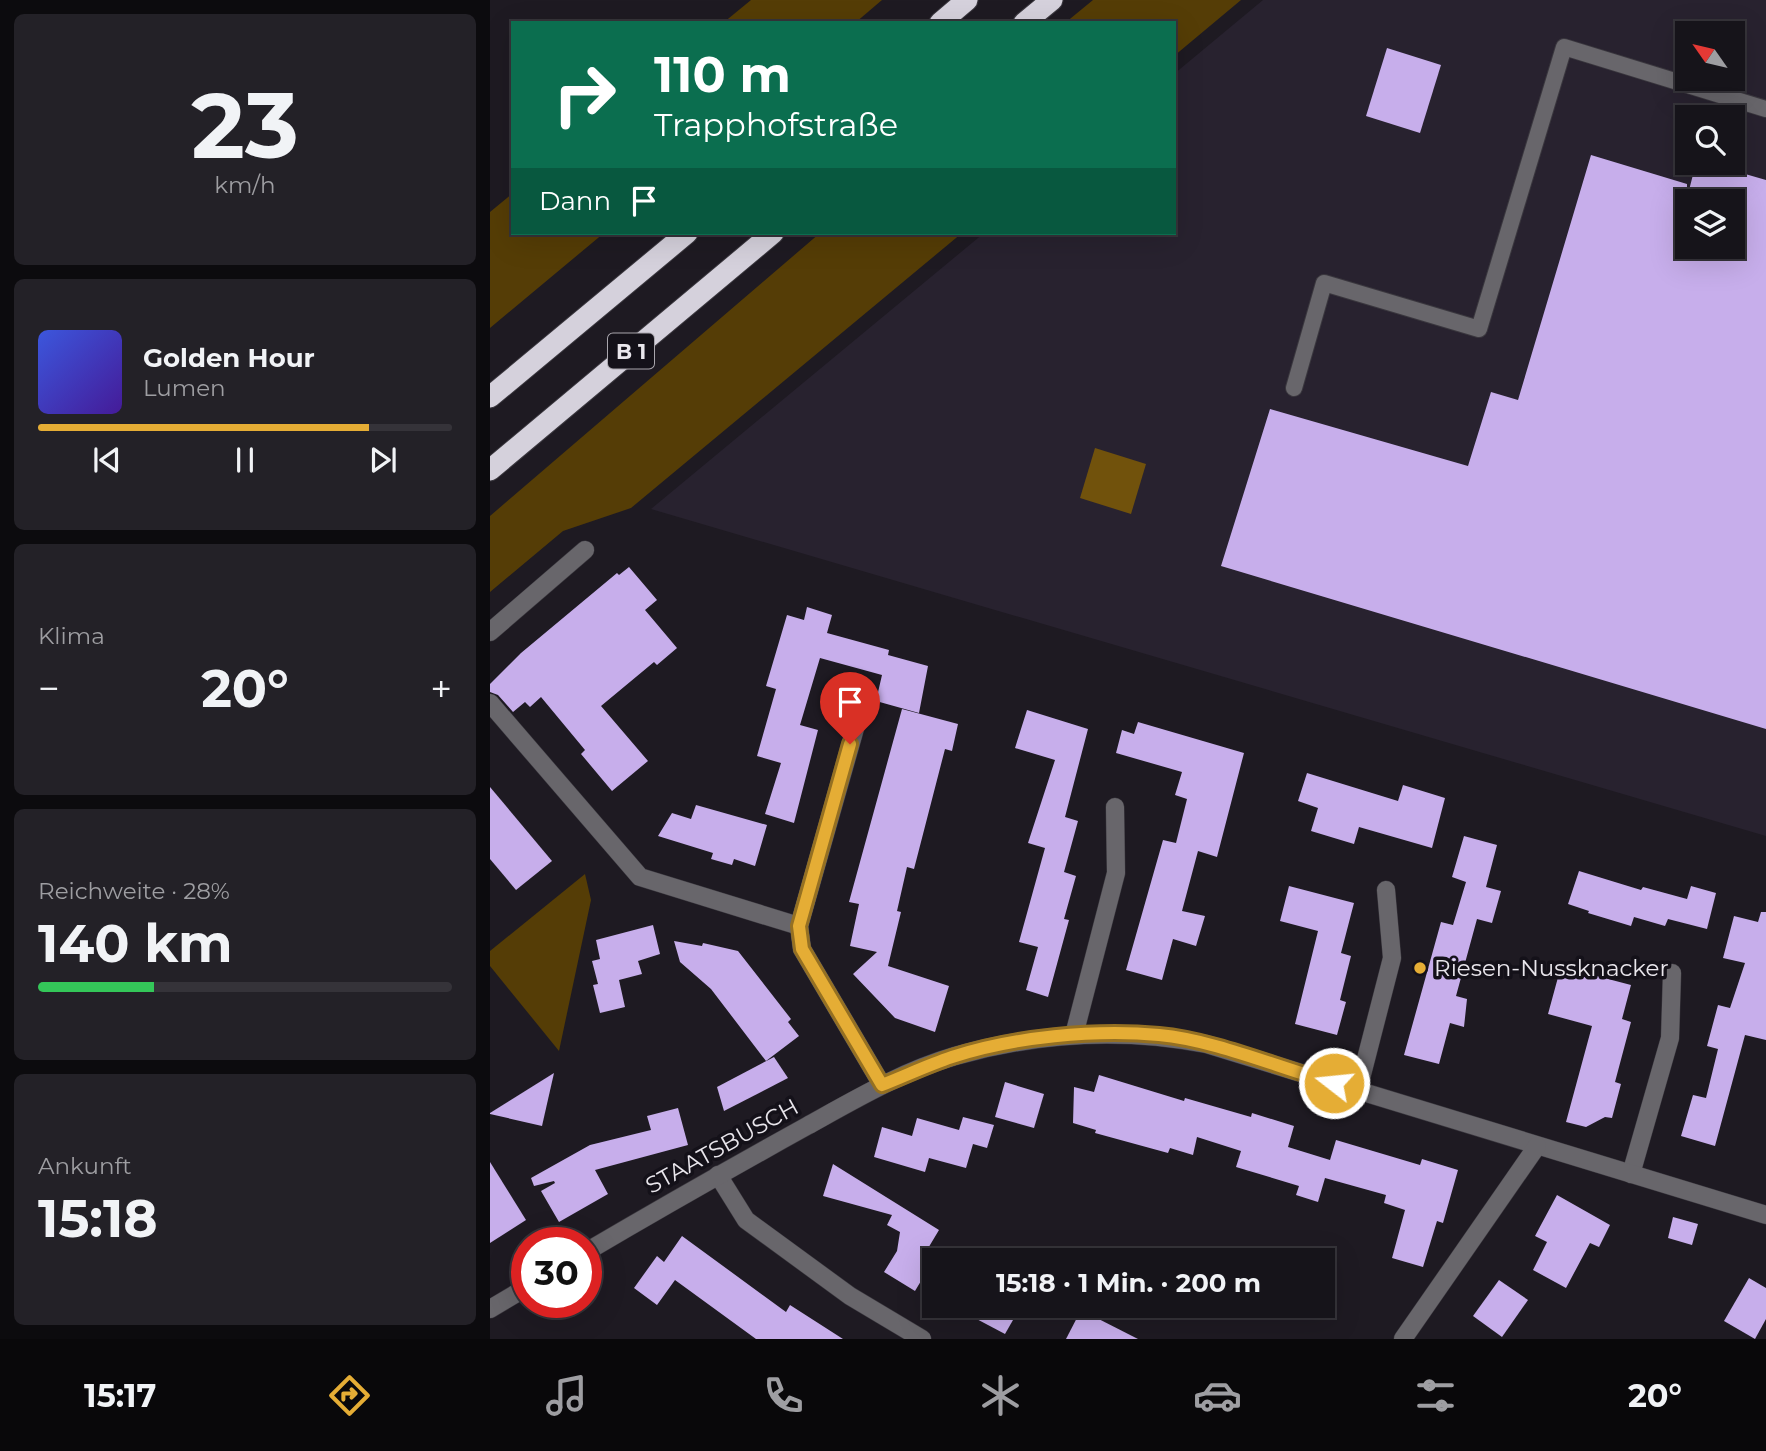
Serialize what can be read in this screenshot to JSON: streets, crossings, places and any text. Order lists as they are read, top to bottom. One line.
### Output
{"streets":{"highway":["B 1"],"street":["STAATSBUSCH"]},"places":["Riesen-Nussknacker"],"north":"top left","page":{"tile":[["23","km/h"],"Klima",["Reichweite · 28%","140 km"],["Ankunft","15:18"]],"turn":["110 m","Trapphofstraße"],"then":"Dann","song":["Golden Hour","Lumen"],"heat":["−","20°","+"],"limit":"30","trip":"15:18 · 1 Min. · 200 m","tabs":["15:17","20°"]}}
